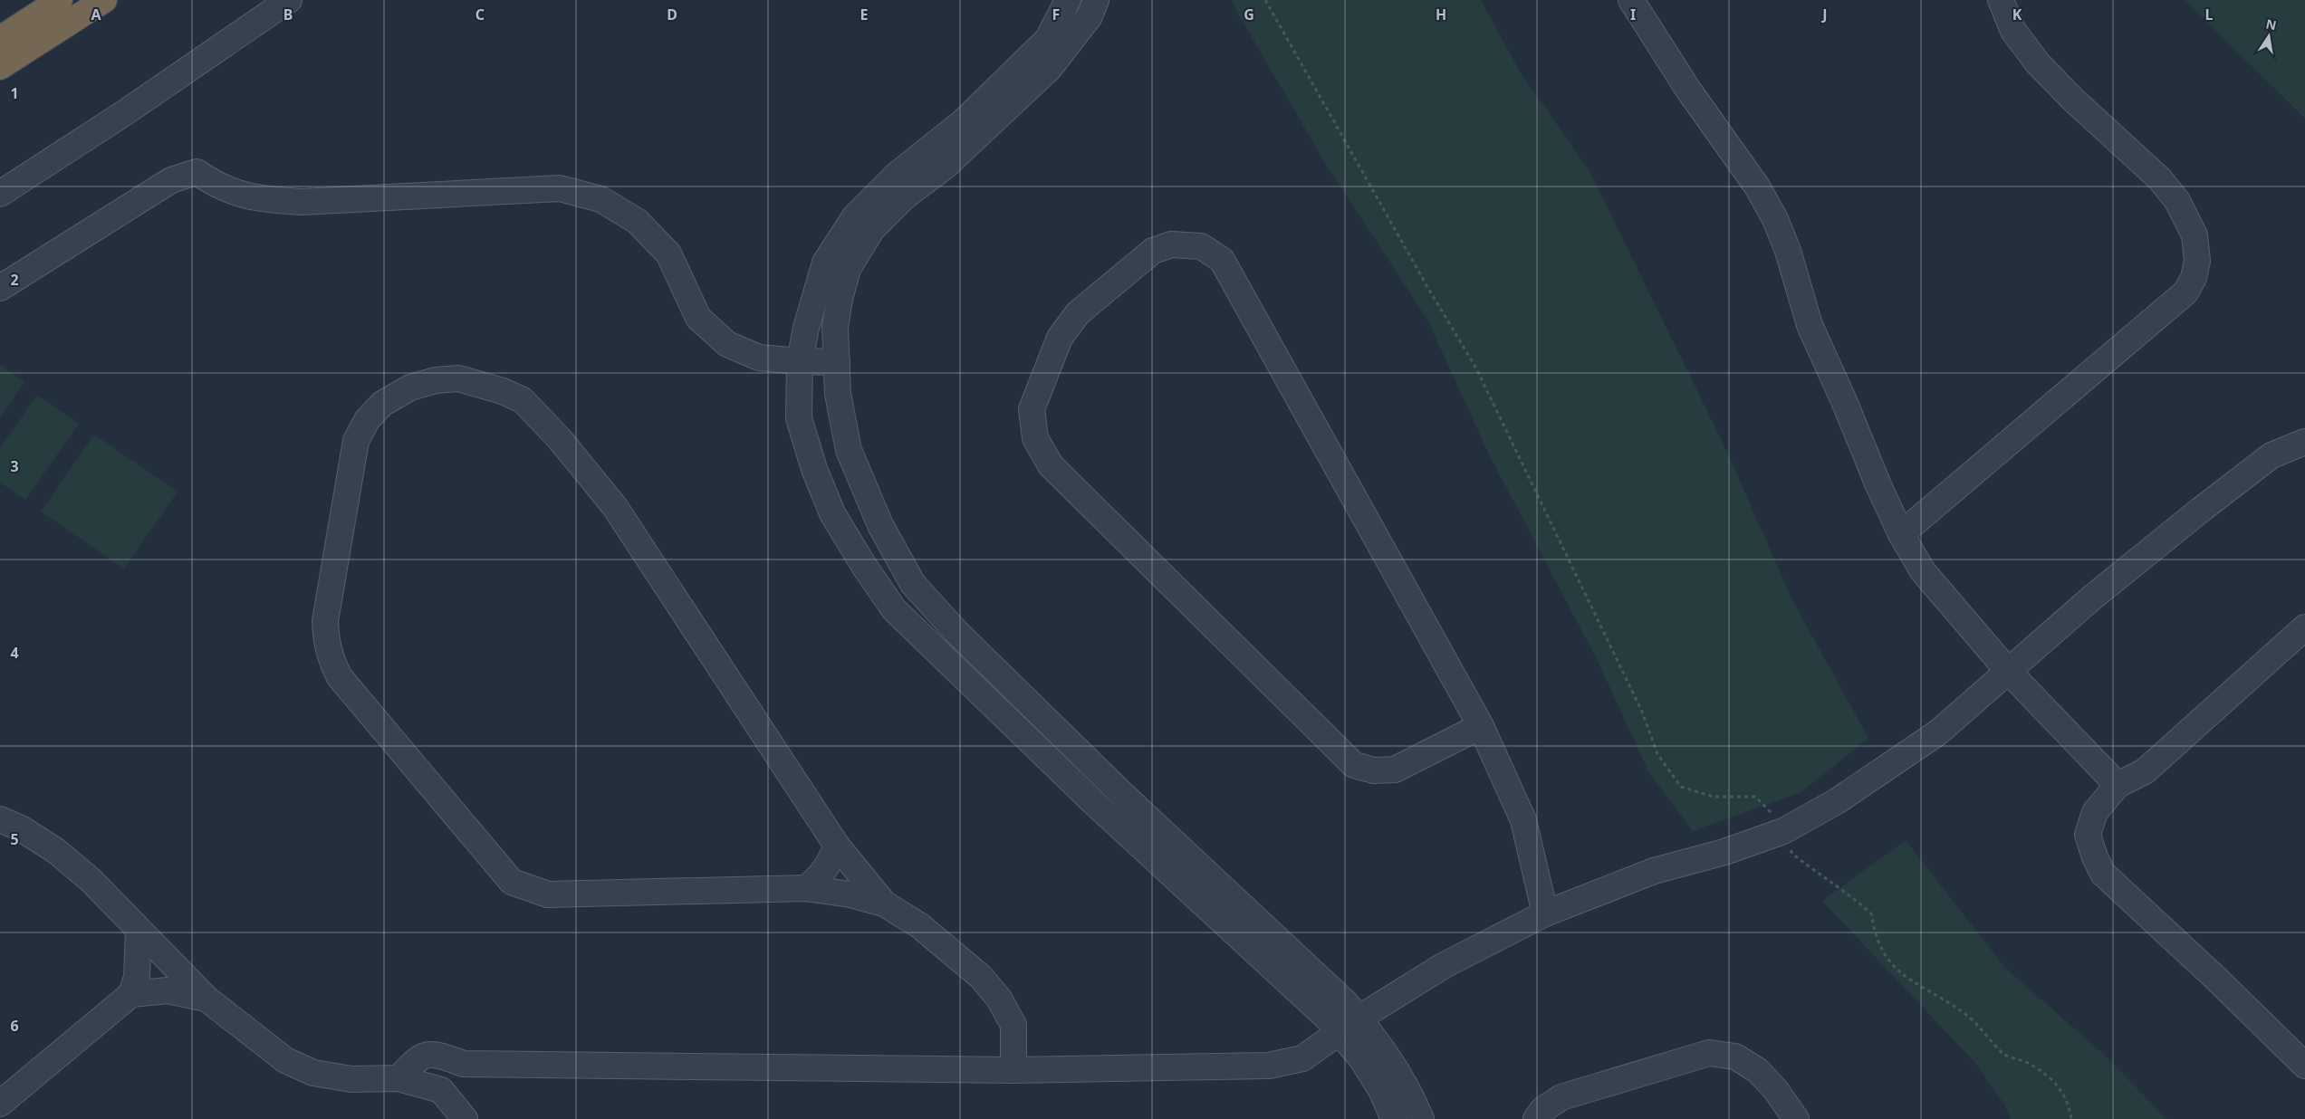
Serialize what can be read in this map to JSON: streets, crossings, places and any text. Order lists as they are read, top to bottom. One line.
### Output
{"north":"top","grid":{"columns":["A","B","C","D","E","F","G","H","I","J","K","L"],"rows":["1","2","3","4","5","6"]}}
